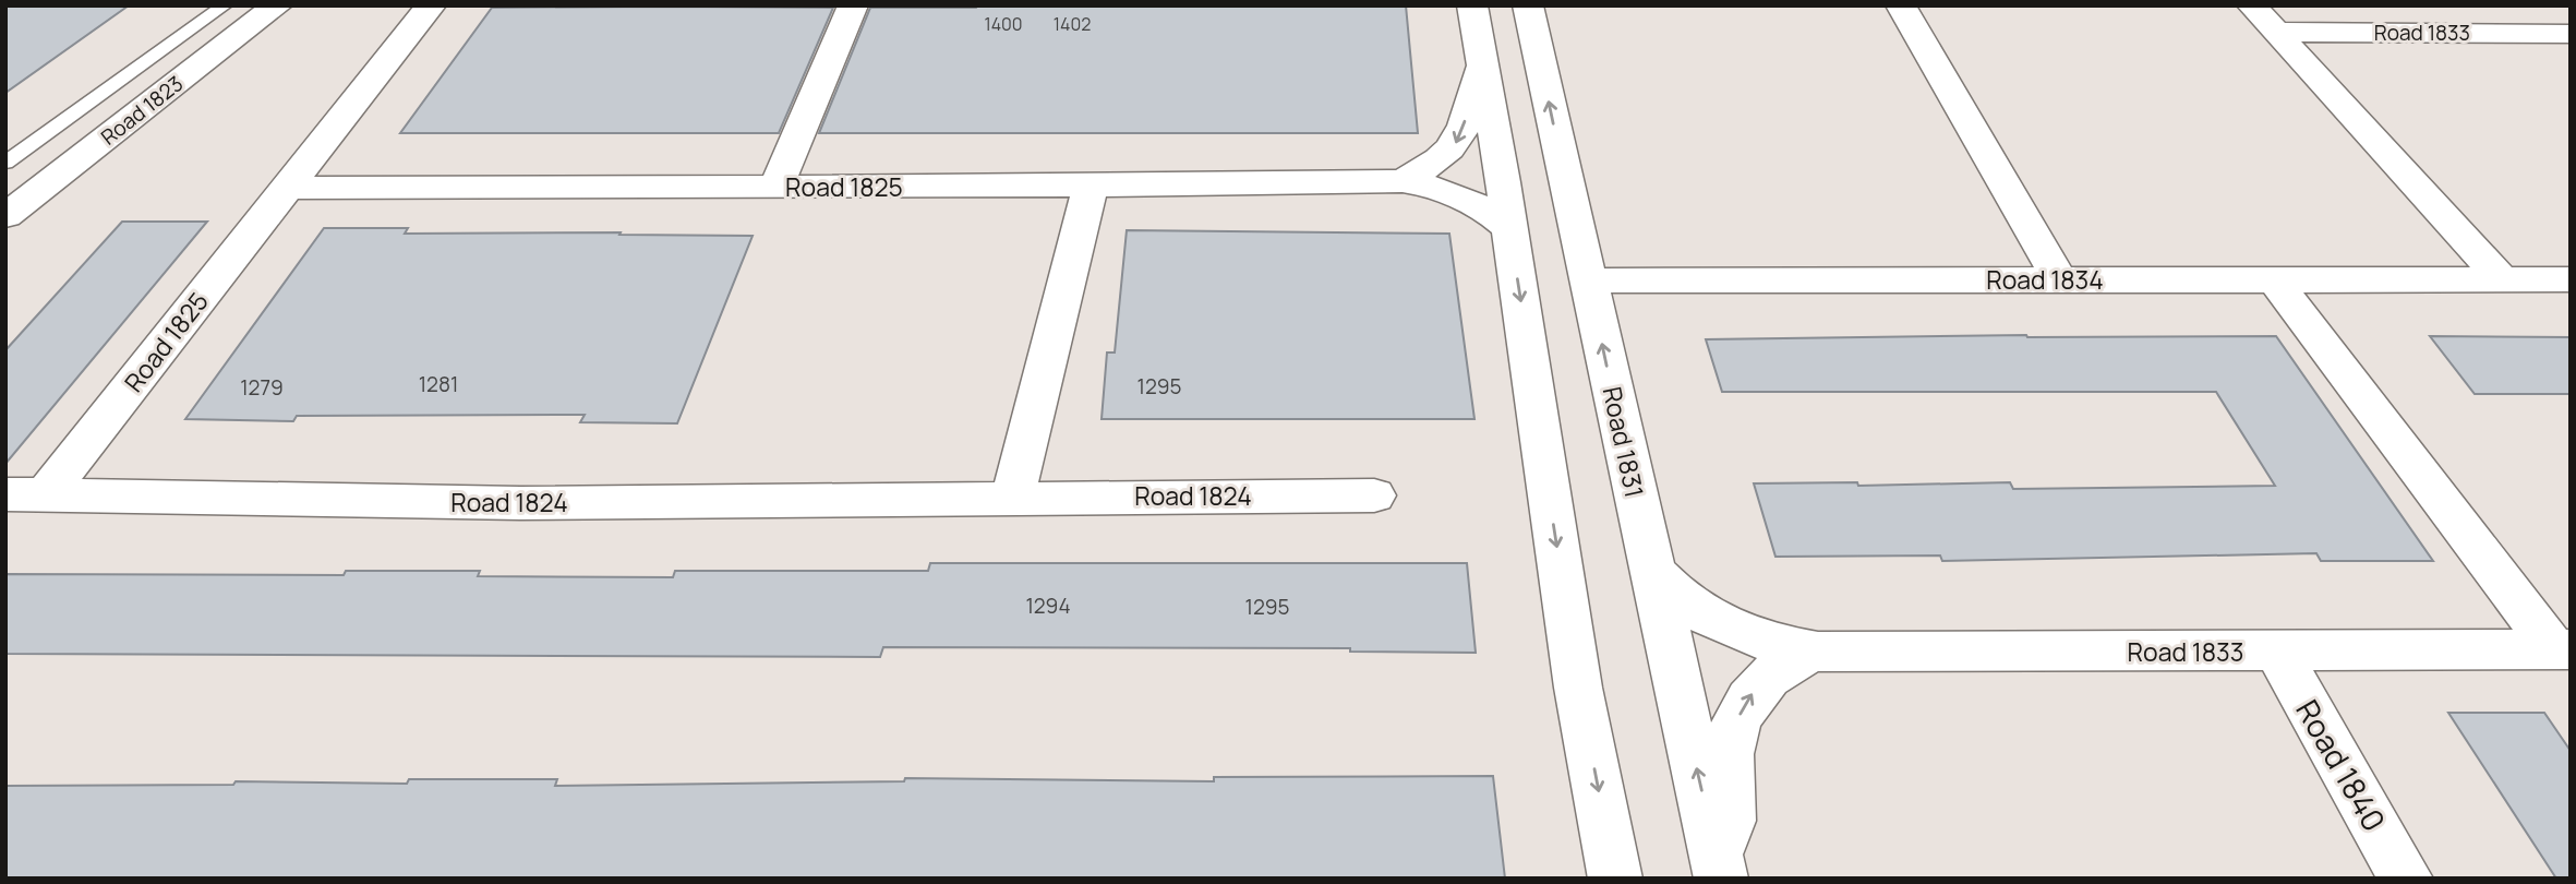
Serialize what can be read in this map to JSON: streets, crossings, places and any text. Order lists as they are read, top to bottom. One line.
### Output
{"streets":{"street":["Road 1833","Road 1823","Road 1825","Road 1834","Road 1831","Road 1824","Road 1840"]},"crossings":[["Road 1833","Road 1834"],["Road 1833","Road 1831"],["Road 1833","Road 1840"],["Road 1825","Road 1824"],["Road 1834","Road 1831"]],"house_numbers":["1400","1402","1281","1295","1279","1294","1295"]}
